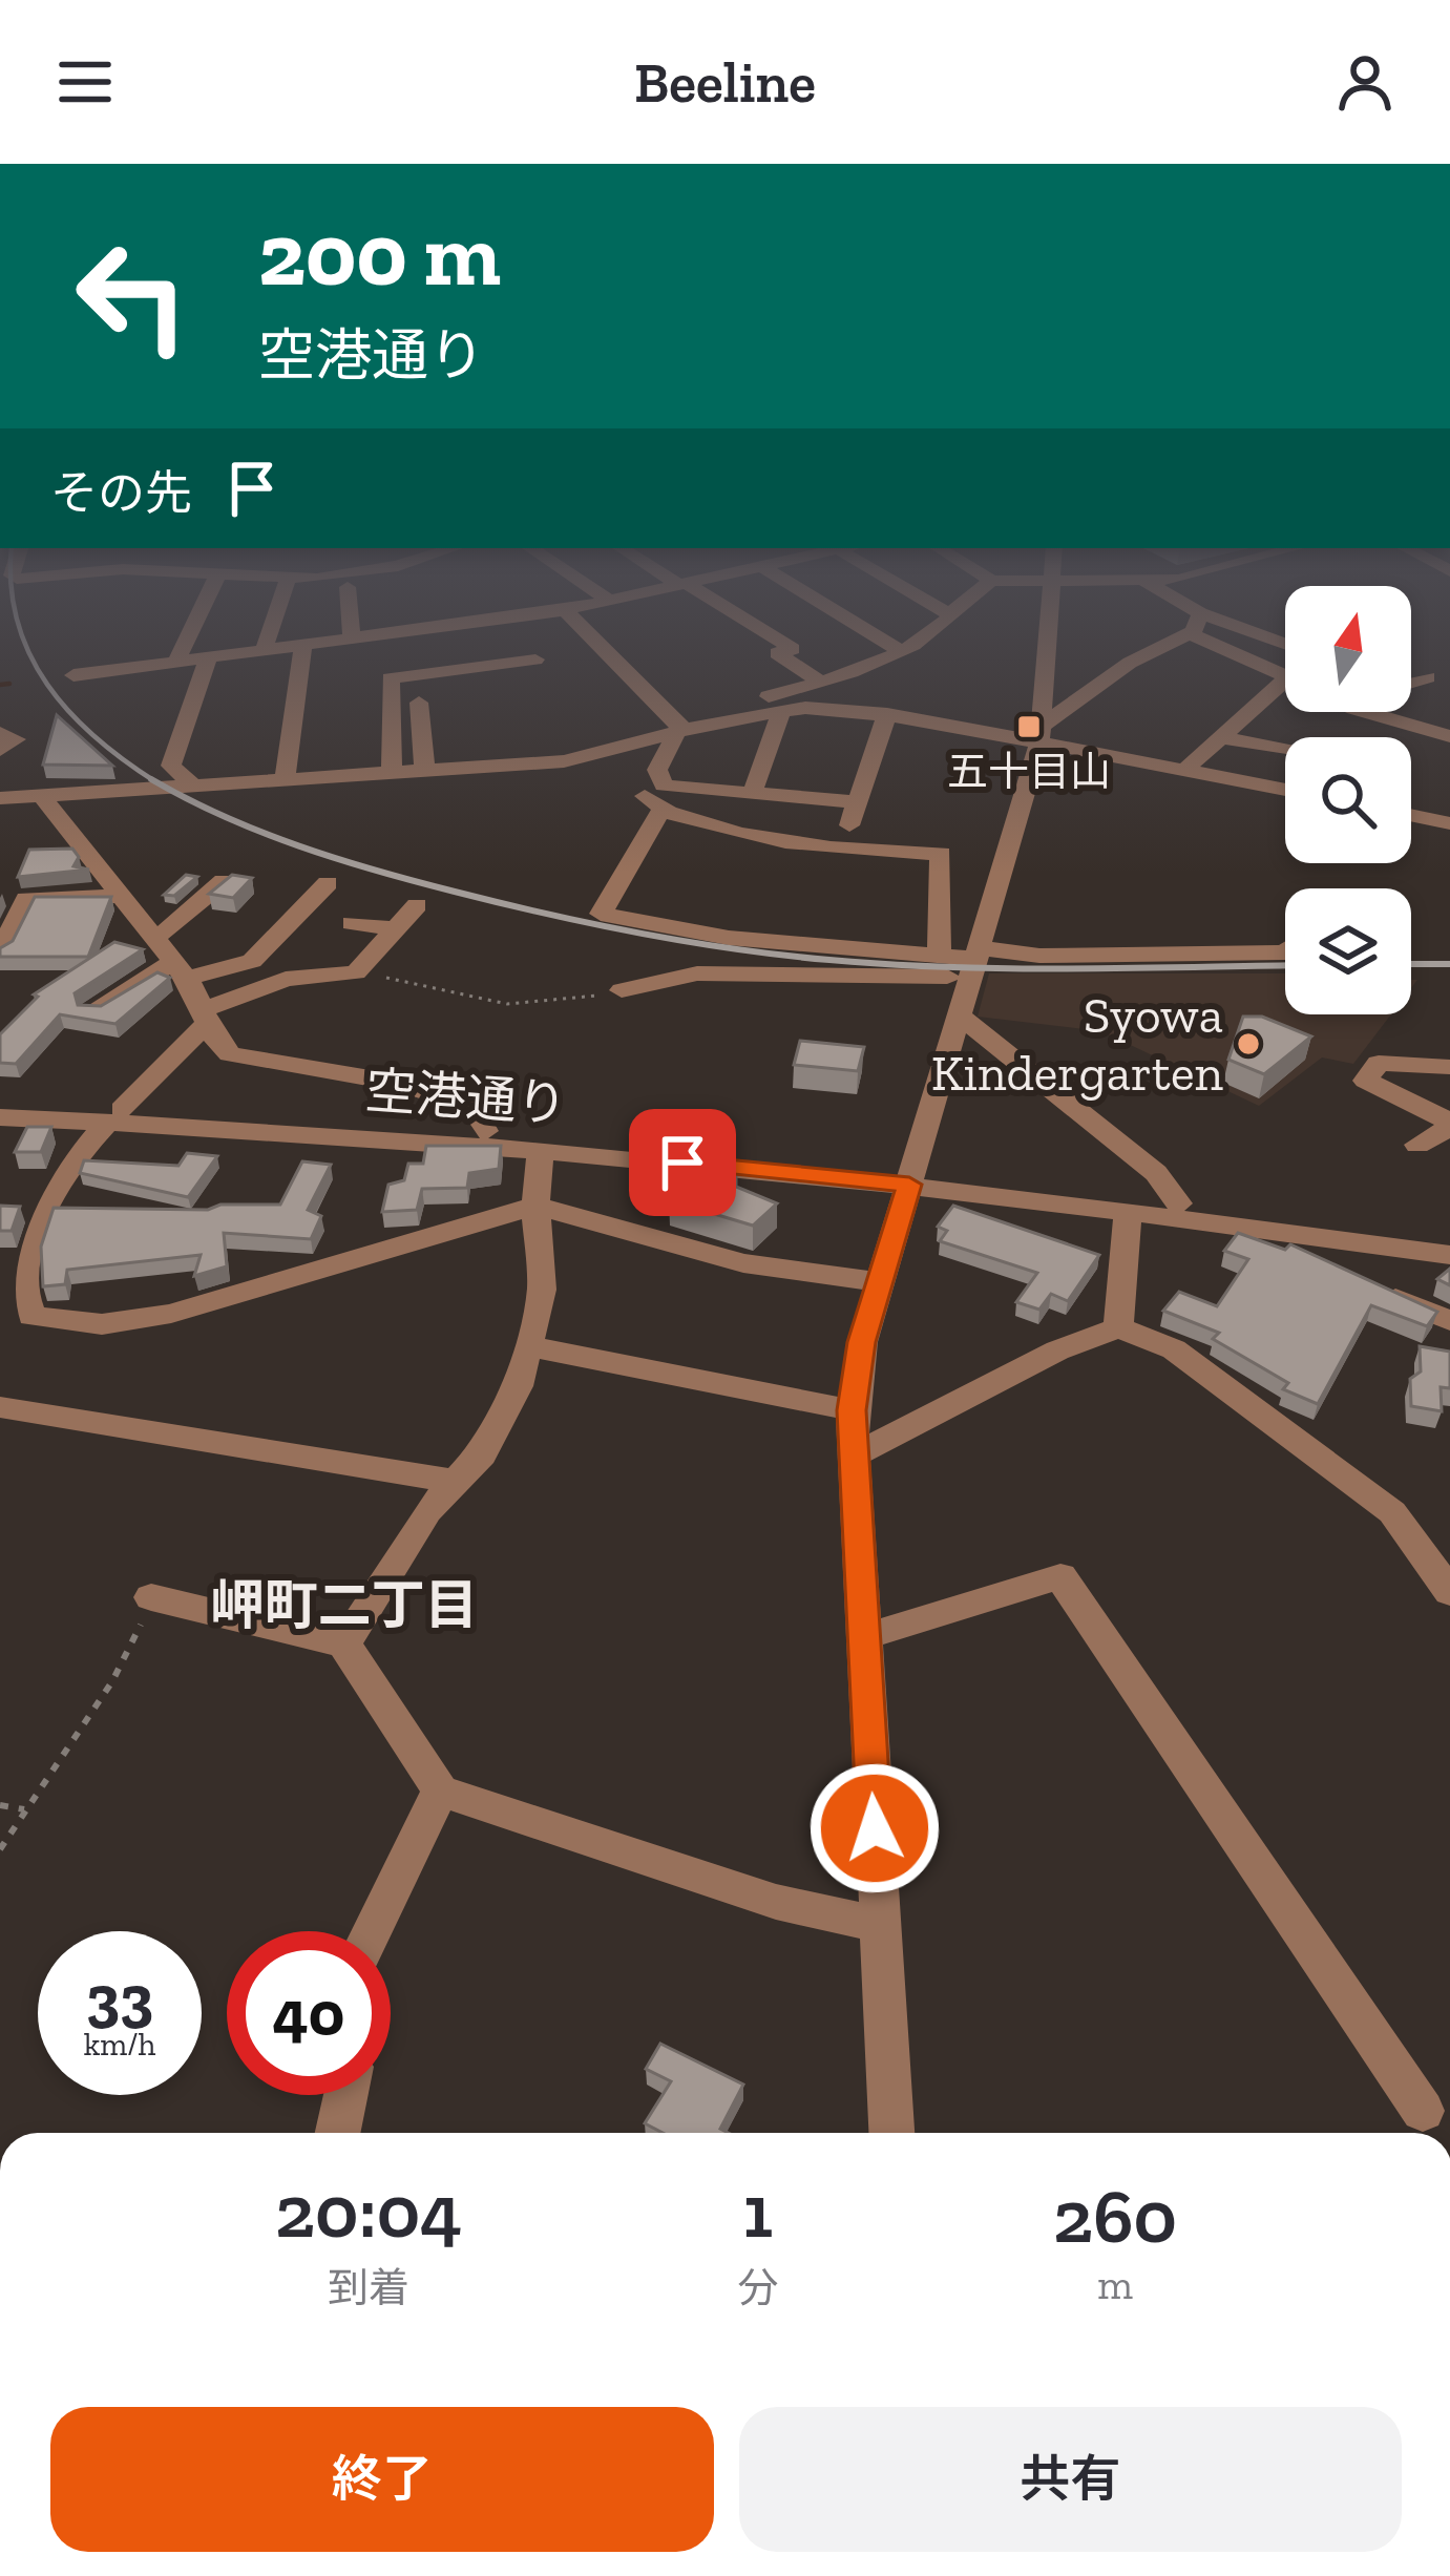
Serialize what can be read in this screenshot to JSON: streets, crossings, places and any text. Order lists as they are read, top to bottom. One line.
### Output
{"streets":{"street":["空港通り"]},"districts":["岬町二丁目"],"places":{"transit":["五十目山"],"other":["Syowa Kindergarten"]},"north":"top","page":{"header":"Beeline","turn":["200 m","空港通り"],"then":"その先","speed":"33 km/h","limit":"40","eta":["20:04","到着","1","分","260","m"],"buttons":["終了","共有"]}}
